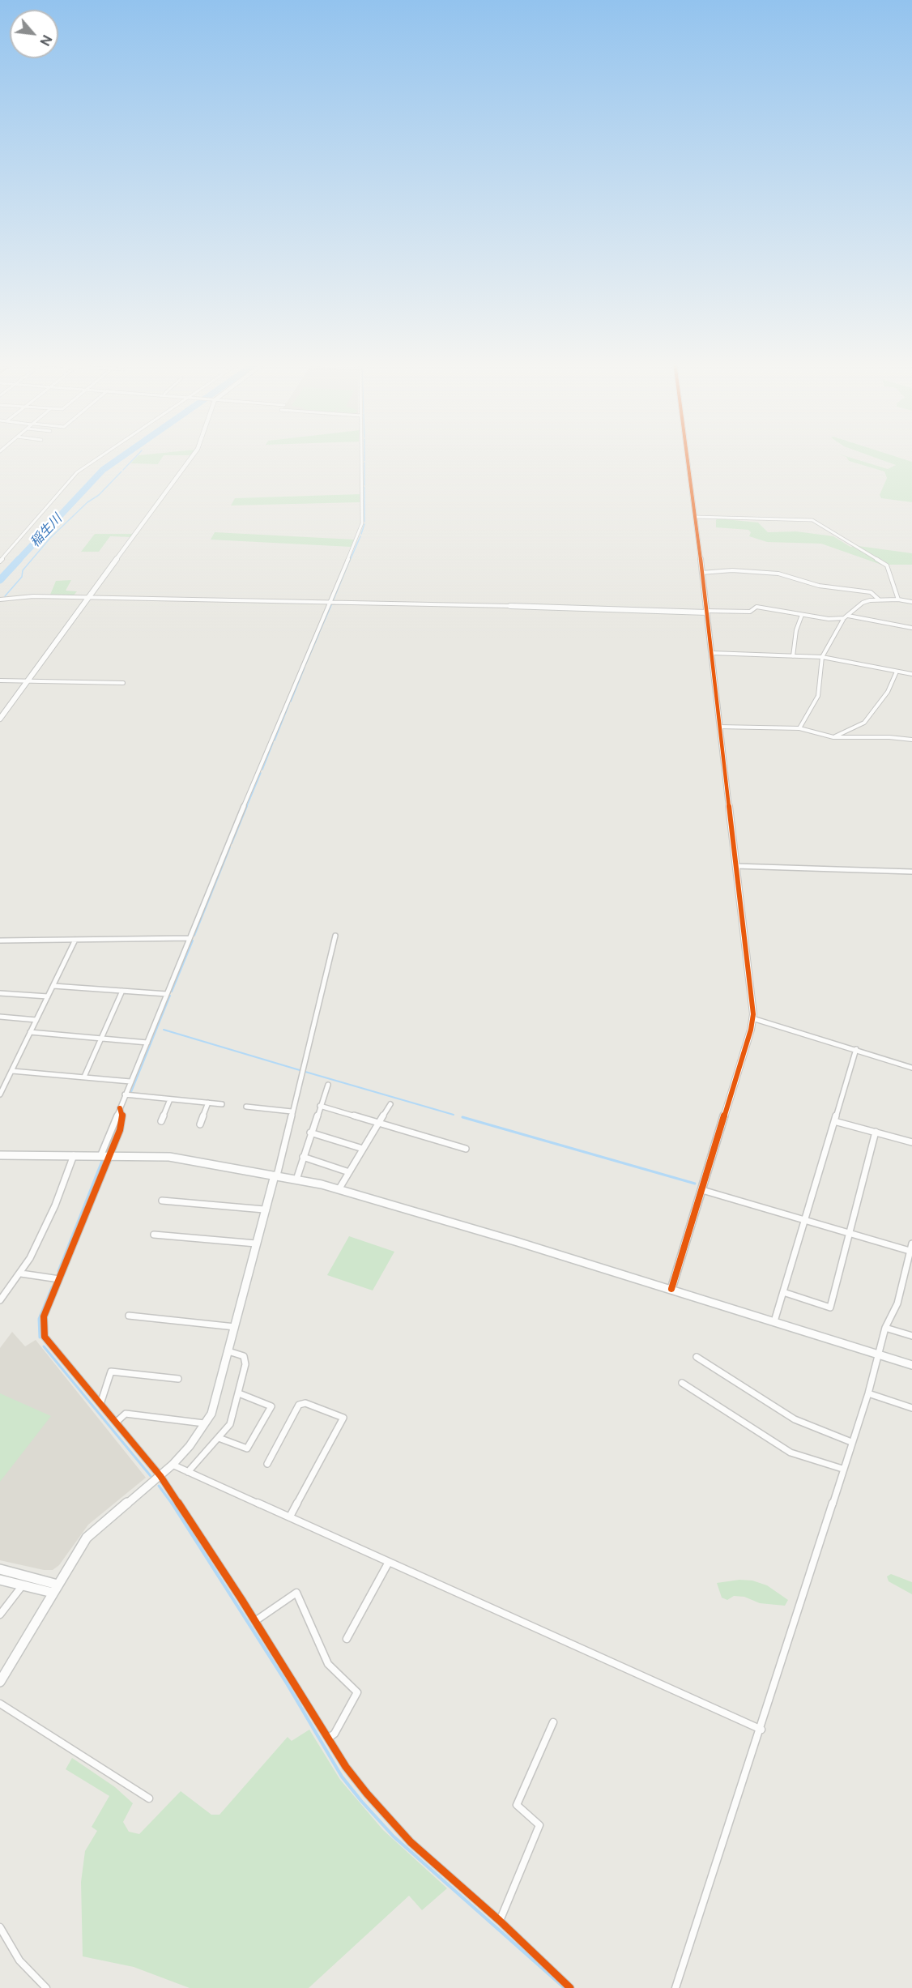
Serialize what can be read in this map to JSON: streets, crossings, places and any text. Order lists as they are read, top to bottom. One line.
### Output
{"water":["稲生川"],"north":"bottom right"}
